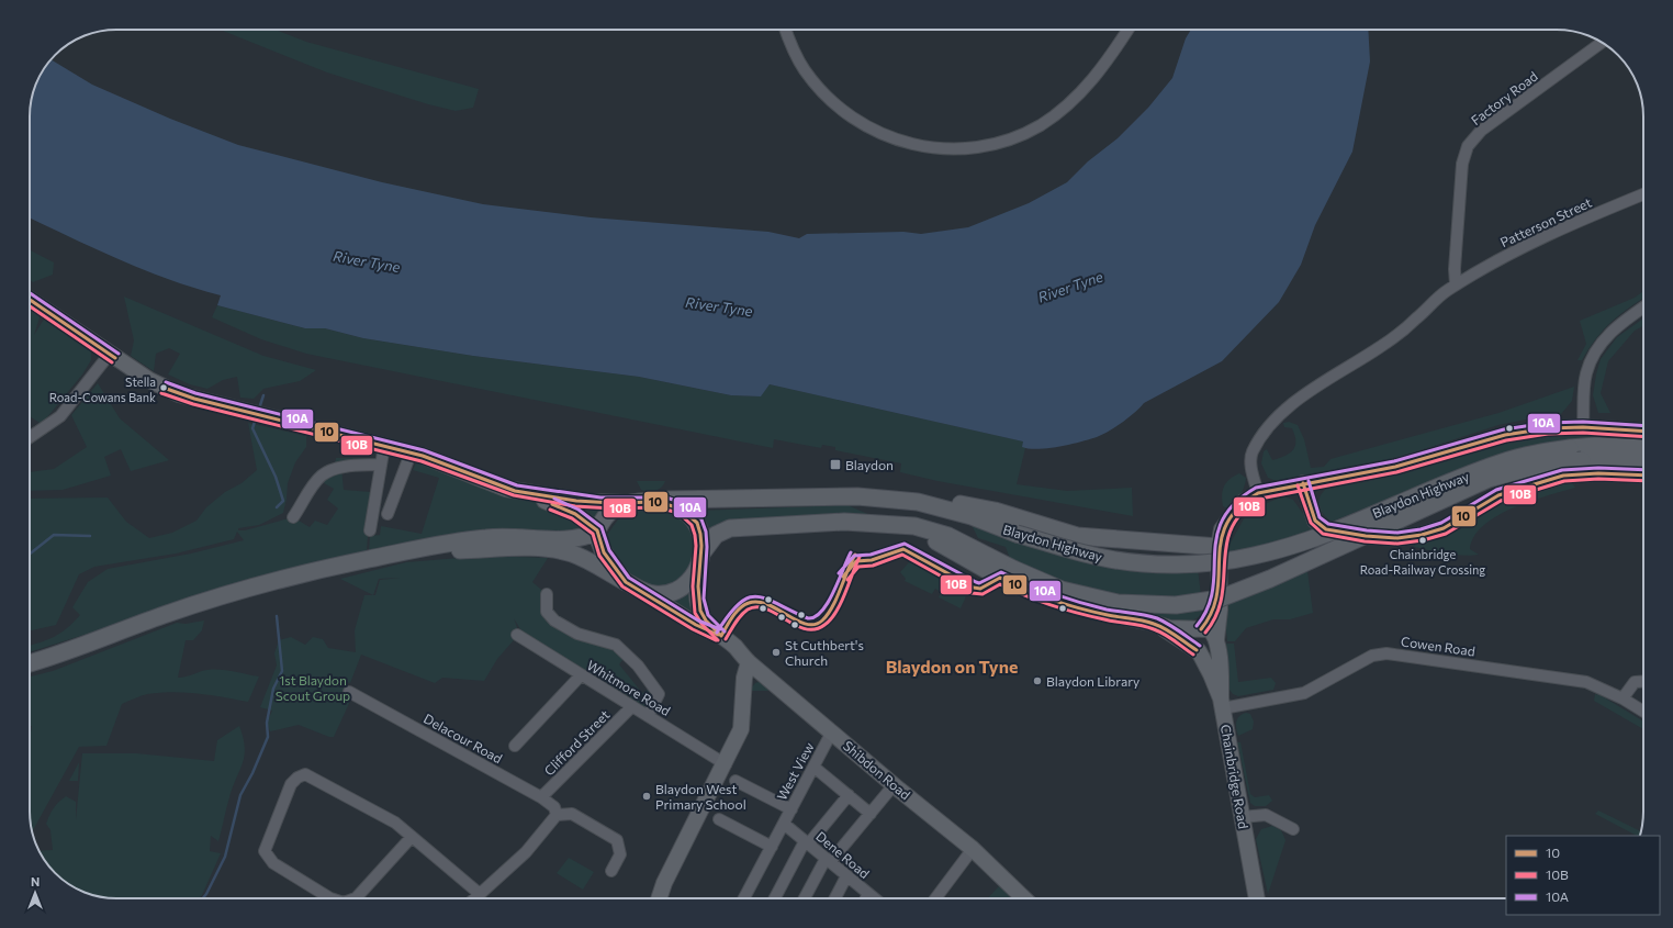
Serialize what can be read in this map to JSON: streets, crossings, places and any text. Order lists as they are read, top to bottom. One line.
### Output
{"streets":{"main road":["Blaydon Highway","Shibdon Road","Chainbridge Road"],"street":["Factory Road","Patterson Street","Cowen Road","Whitmore Road","Delacour Road","Clifford Street","West View","Dene Road"]},"crossings":[["Factory Road","Patterson Street"],["Cowen Road","Chainbridge Road"],["Whitmore Road","Clifford Street"],["Delacour Road","Clifford Street"],["Shibdon Road","West View"],["West View","Dene Road"]],"districts":["Blaydon on Tyne"],"water":["River Tyne"],"parks":["1st Blaydon Scout Group"],"places":{"other":["Stella Road-Cowans Bank","Chainbridge Road-Railway Crossing","St Cuthbert's Church","Blaydon Library","Blaydon West Primary School"],"transit":["Blaydon"]},"lines":["transit line 10A","transit line 10","transit line 10B"],"legend":["10","10B","10A"],"north":"top"}
